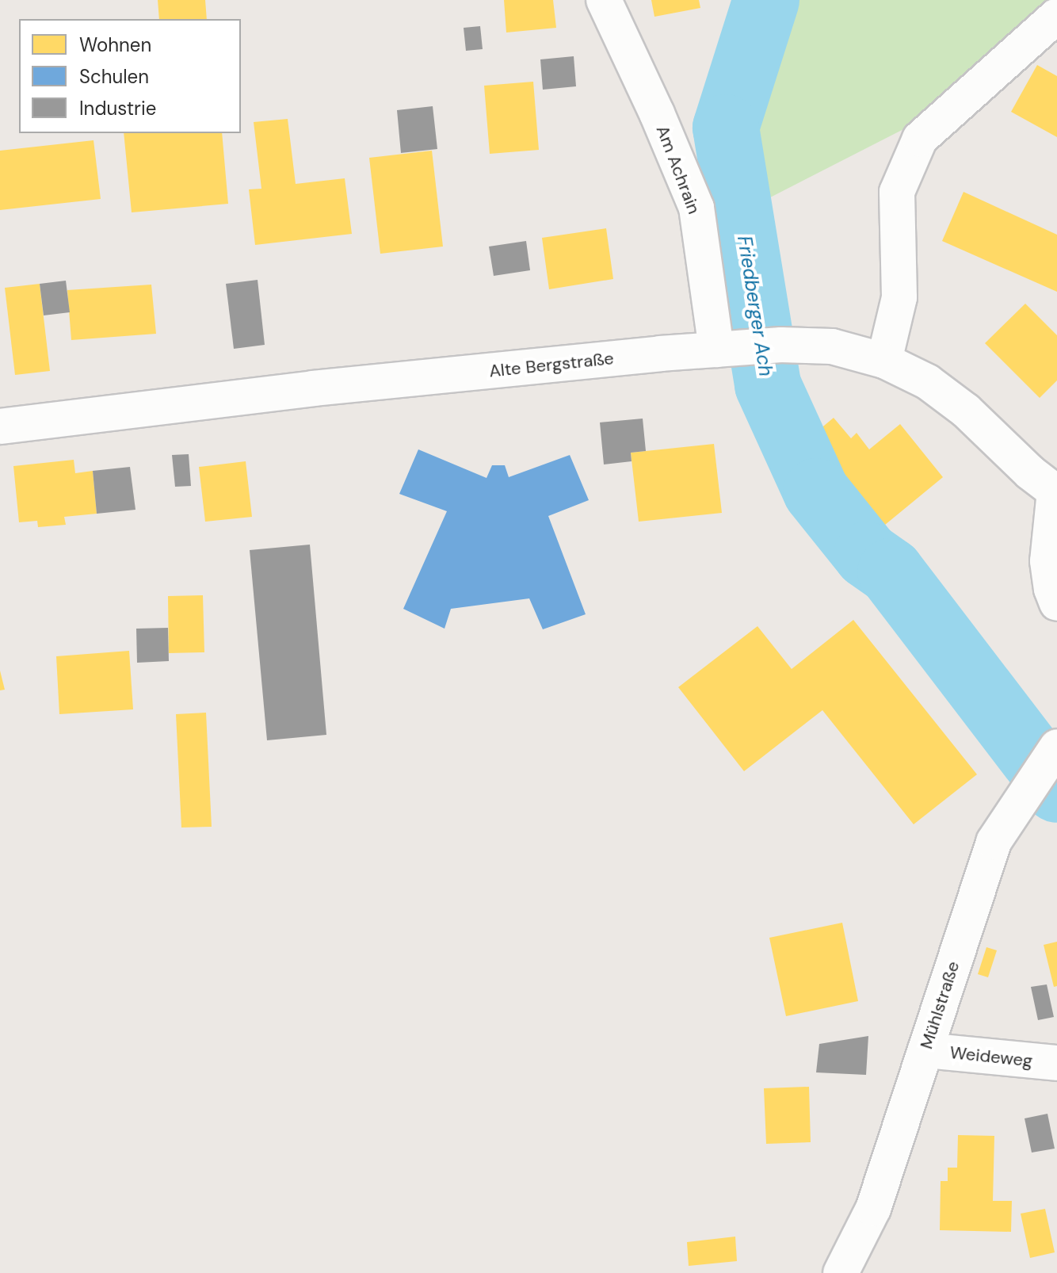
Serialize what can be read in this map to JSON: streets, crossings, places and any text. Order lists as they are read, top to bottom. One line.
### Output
{"streets":{"street":["Am Achrain","Alte Bergstraße","Mühlstraße","Weideweg"]},"crossings":[["Am Achrain","Alte Bergstraße"],["Mühlstraße","Weideweg"]],"water":["Friedberger Ach"],"legend":["Wohnen","Schulen","Industrie"]}
